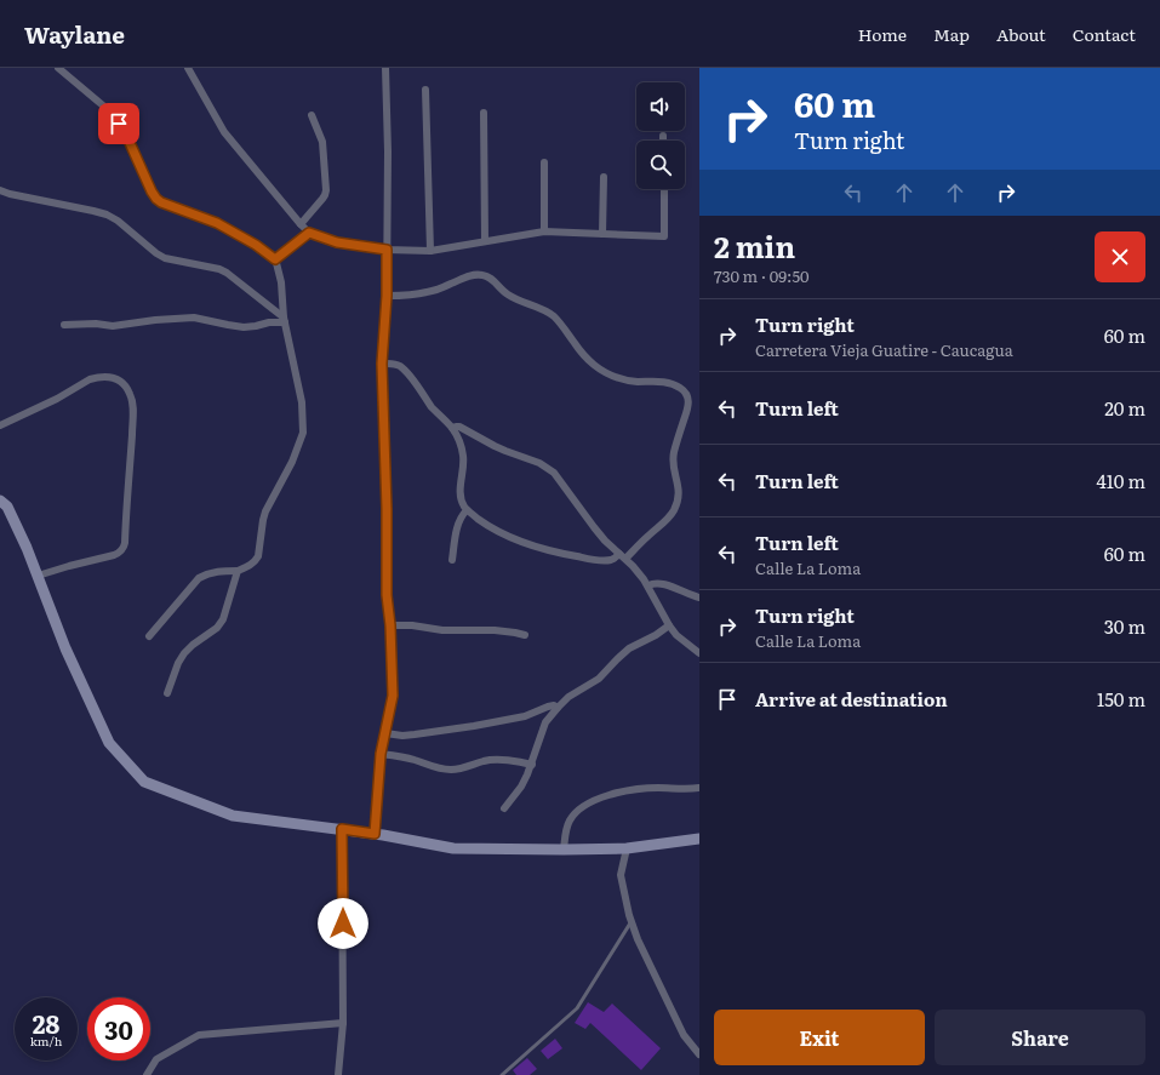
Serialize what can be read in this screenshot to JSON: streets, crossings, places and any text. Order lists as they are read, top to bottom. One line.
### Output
{"page":{"header":"Waylane","nav":["Home","Map","About","Contact"],"turn":["60 m","Turn right"],"heading":["2 min","730 m · 09:50"],"list":[{"name":"Turn right","note":"Carretera Vieja Guatire - Caucagua","value":"60 m"},{"name":"Turn left","value":"20 m"},{"name":"Turn left","value":"410 m"},{"name":"Turn left","note":"Calle La Loma","value":"60 m"},{"name":"Turn right","note":"Calle La Loma","value":"30 m"},{"name":"Arrive at destination","value":"150 m"}],"speed":"28 km/h","limit":"30","buttons":["Exit","Share"]}}
